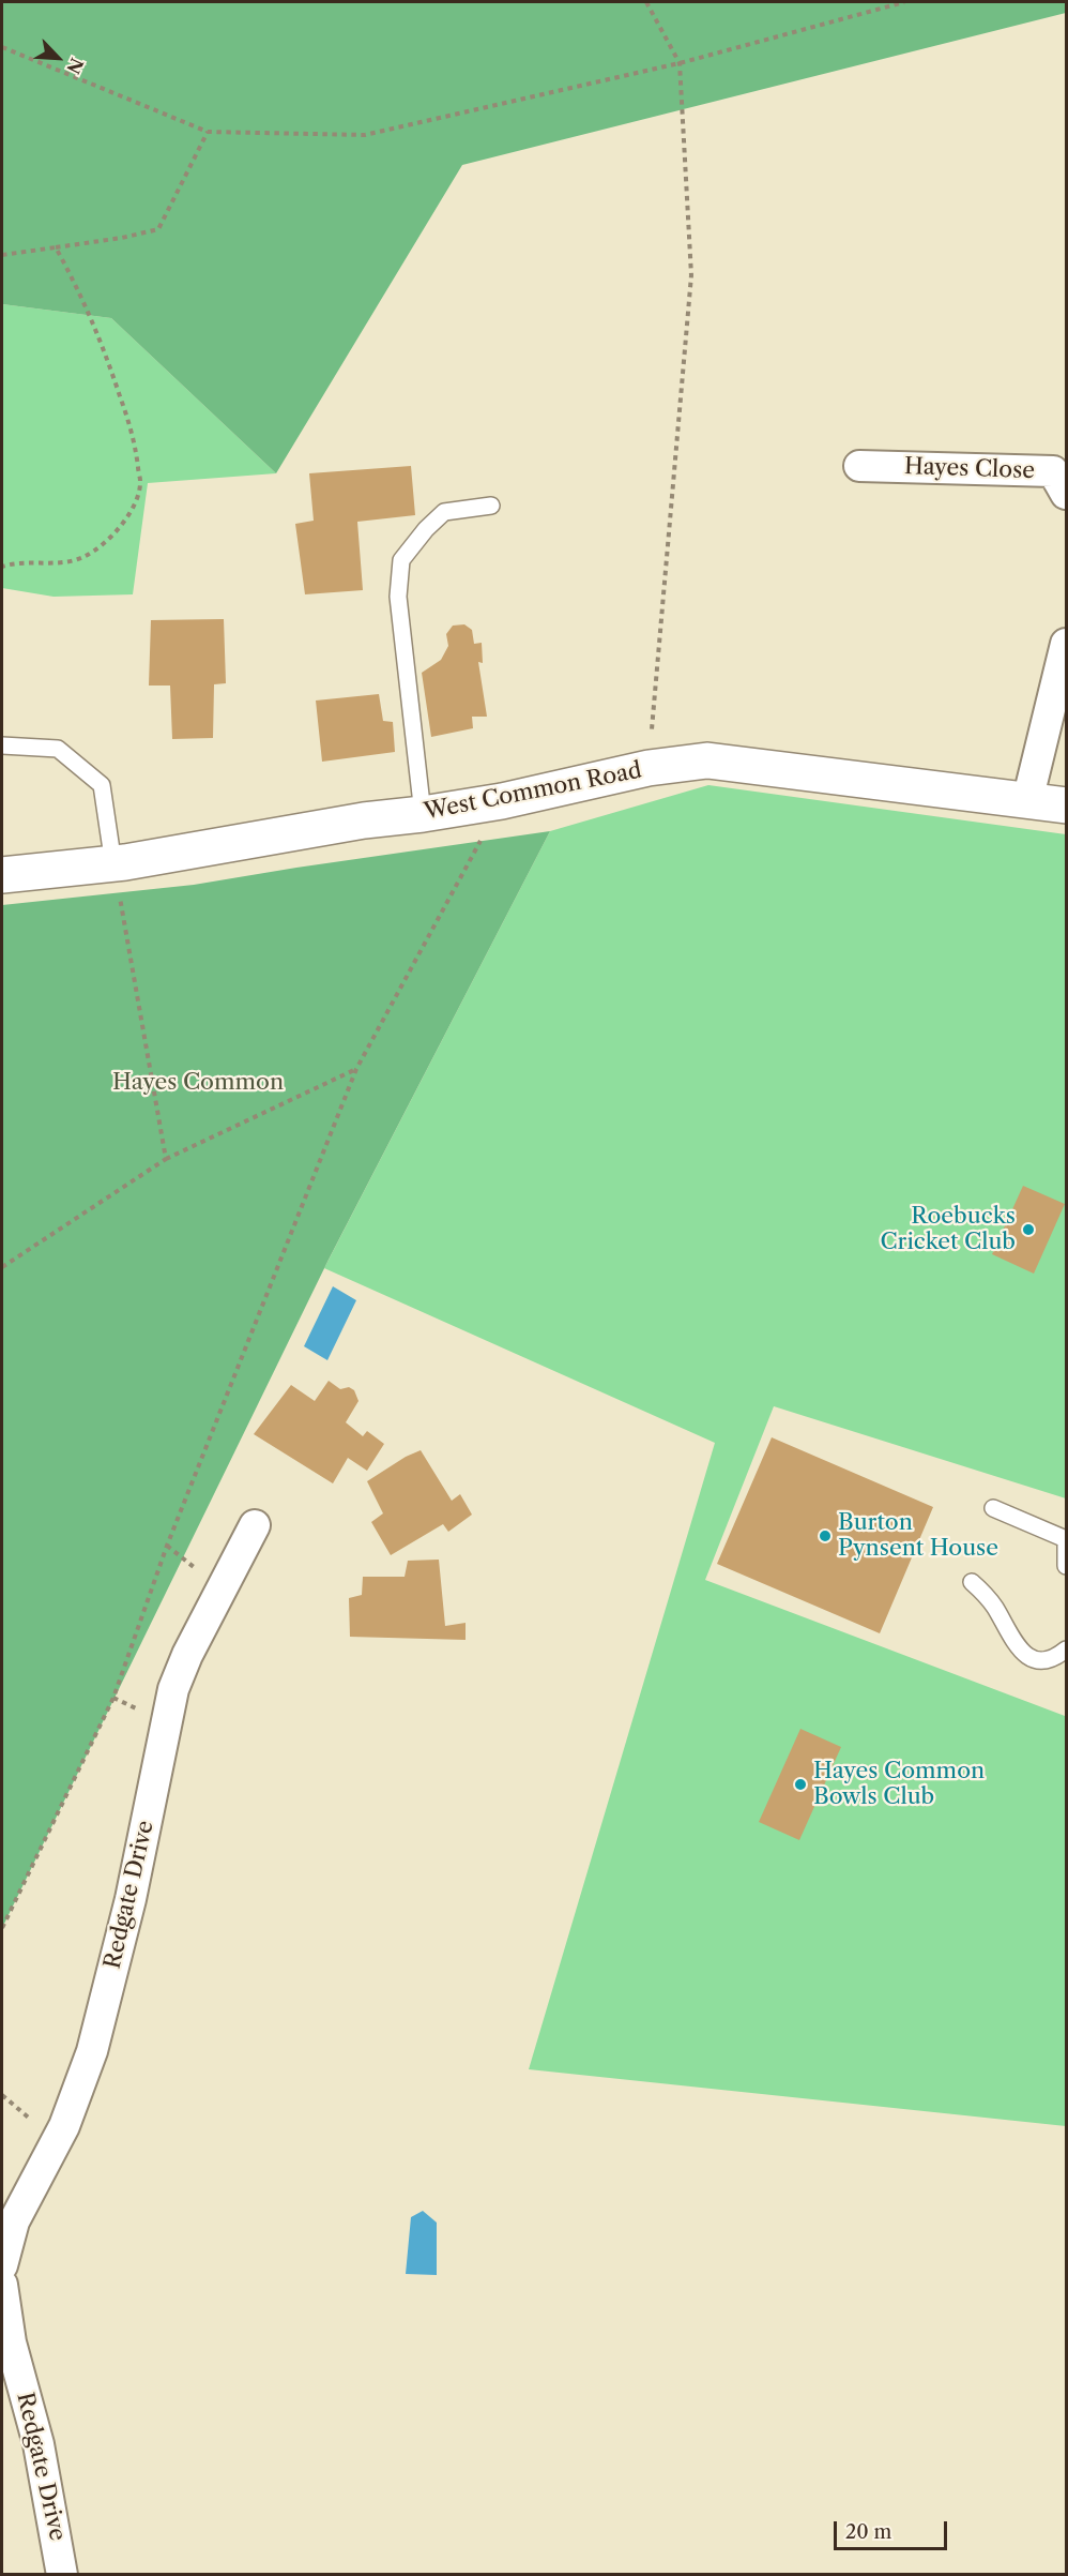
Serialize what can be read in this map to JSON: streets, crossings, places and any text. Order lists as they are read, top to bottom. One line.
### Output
{"streets":{"street":["Hayes Close","West Common Road","Redgate Drive"]},"parks":["Hayes Common"],"places":["Roebucks Cricket Club","Burton Pynsent House","Hayes Common Bowls Club"],"scale_bar":"20 m","north":"bottom right"}
